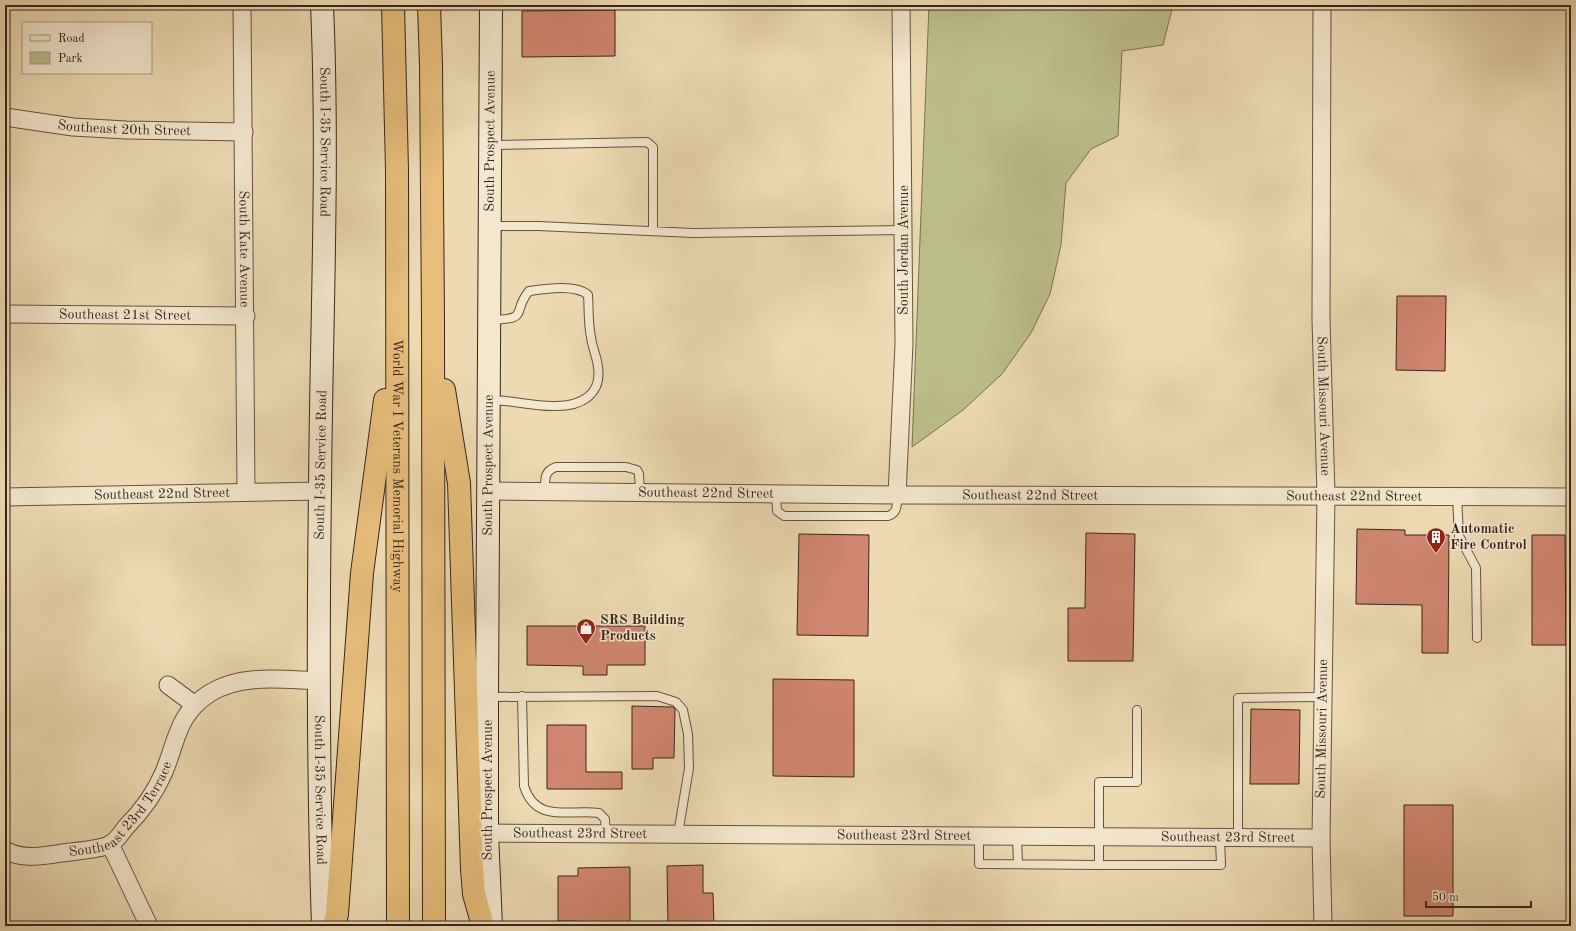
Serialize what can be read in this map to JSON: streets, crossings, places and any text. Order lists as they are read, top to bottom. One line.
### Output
{"streets":{"highway":["World War I Veterans Memorial Highway"],"main road":["South I-35 Service Road","South Prospect Avenue"],"street":["Southeast 20th Street","South Kate Avenue","South Jordan Avenue","Southeast 21st Street","South Missouri Avenue","Southeast 22nd Street","Southeast 23rd Terrace","Southeast 23rd Street"]},"crossings":[["Southeast 20th Street","South Kate Avenue"],["South I-35 Service Road","Southeast 22nd Street"],["South I-35 Service Road","Southeast 23rd Terrace"],["South Prospect Avenue","Southeast 22nd Street"],["South Prospect Avenue","Southeast 23rd Street"],["South Kate Avenue","Southeast 21st Street"],["South Kate Avenue","Southeast 22nd Street"],["South Jordan Avenue","Southeast 22nd Street"],["South Missouri Avenue","Southeast 22nd Street"],["South Missouri Avenue","Southeast 23rd Street"]],"places":{"building":["Automatic Fire Control"],"shop":["SRS Building Products"]},"legend":["Road","Park"],"scale_bar":"50 m"}
